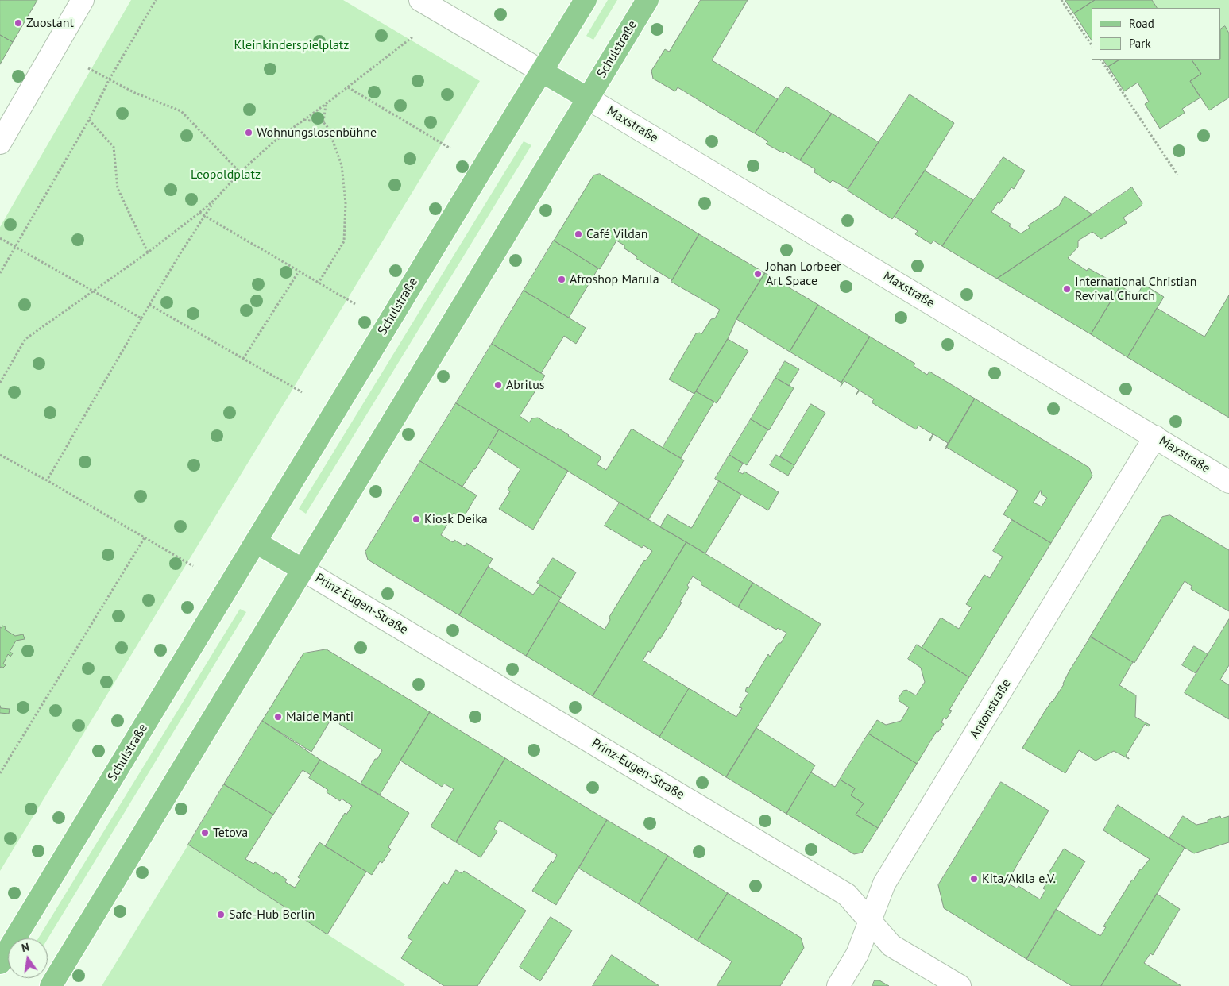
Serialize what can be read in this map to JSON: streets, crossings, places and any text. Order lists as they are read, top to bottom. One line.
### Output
{"streets":{"main road":["Schulstraße"],"street":["Maxstraße","Prinz-Eugen-Straße","Antonstraße"]},"crossings":[["Schulstraße","Maxstraße"],["Schulstraße","Prinz-Eugen-Straße"],["Maxstraße","Antonstraße"],["Prinz-Eugen-Straße","Antonstraße"]],"parks":["Kleinkinderspielplatz","Leopoldplatz"],"places":["Zuostant","Wohnungslosenbühne","Café Vildan","Johan Lorbeer Art Space","Afroshop Marula","International Christian Revival Church","Abritus","Kiosk Deika","Maide Manti","Tetova","Kita/Akila e.V.","Safe-Hub Berlin"],"legend":["Road","Park"],"north":"top"}
